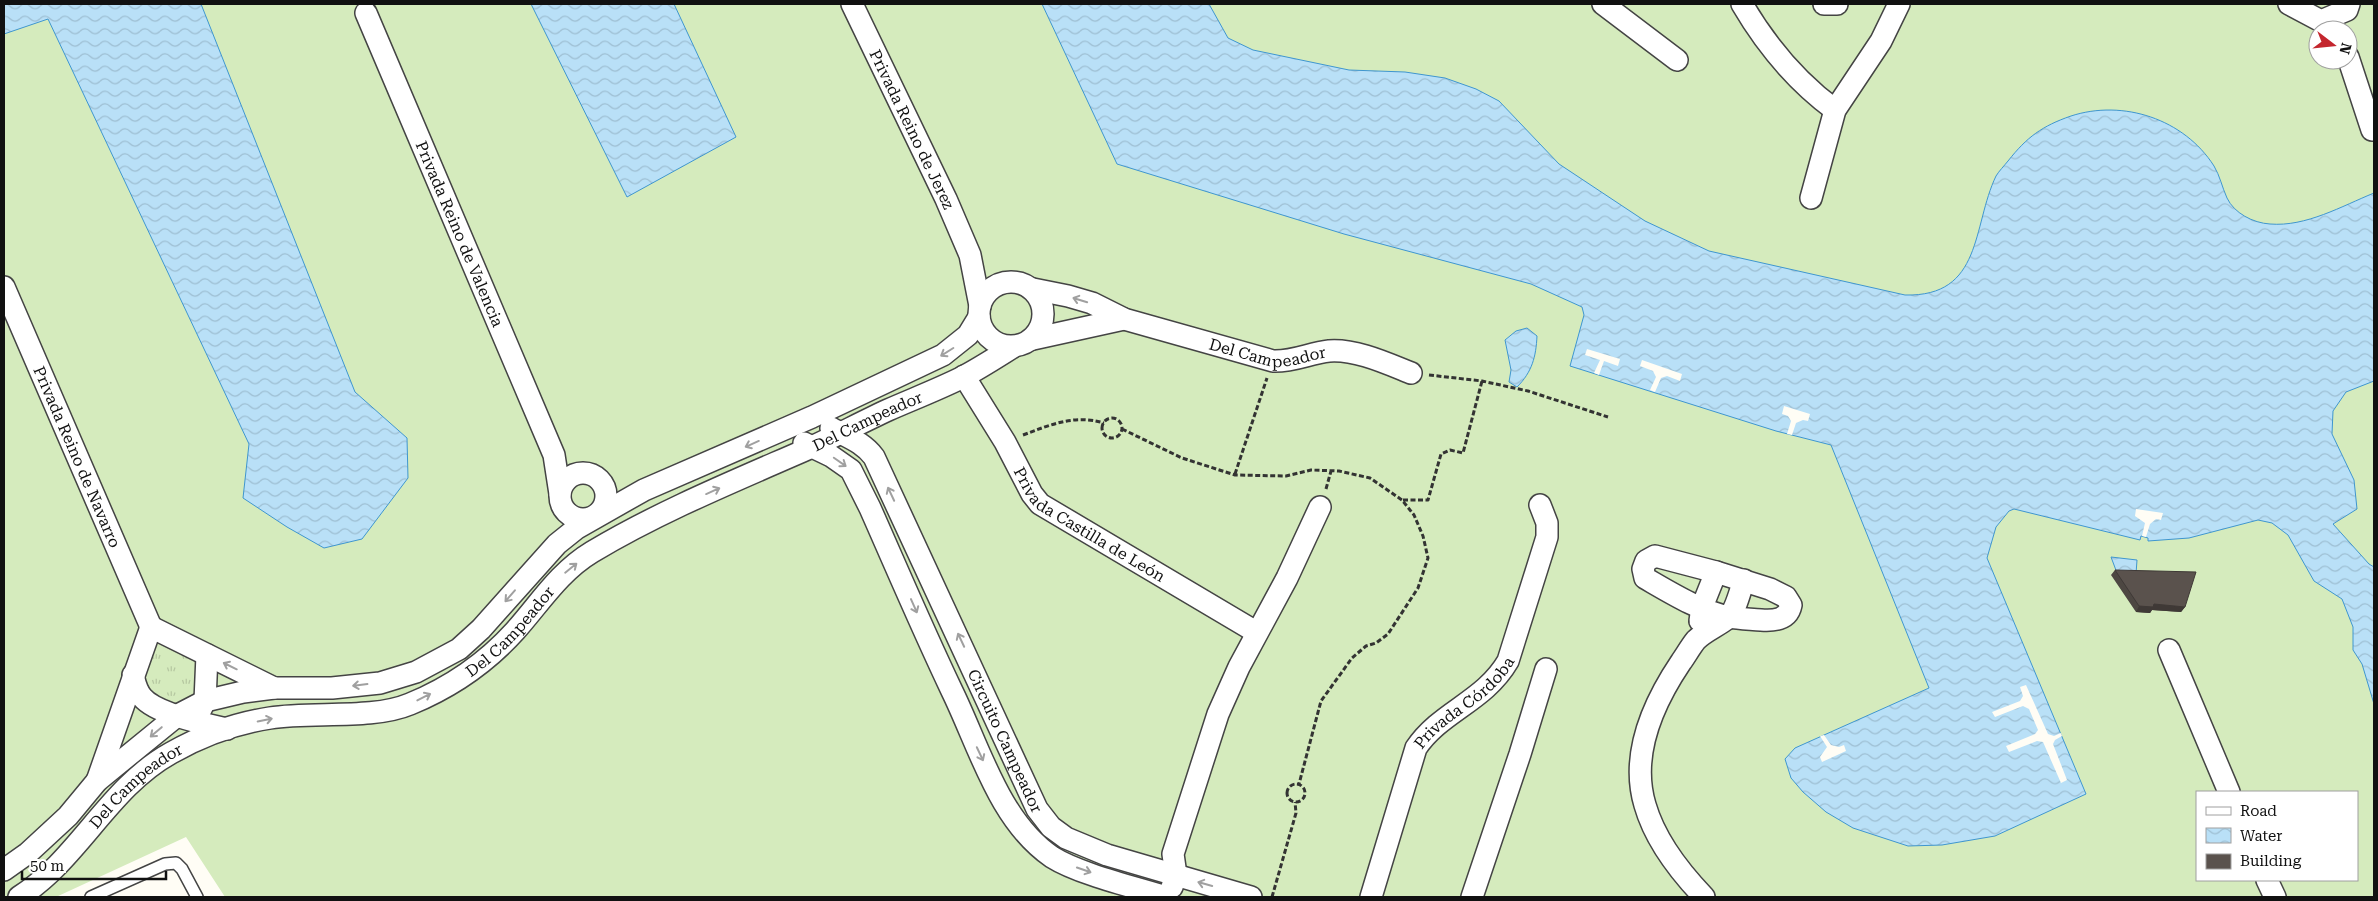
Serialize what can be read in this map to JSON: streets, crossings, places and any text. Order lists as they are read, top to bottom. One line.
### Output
{"streets":{"street":["Privada Reino de Jerez","Privada Reino de Valencia","Del Campeador","Privada Reino de Navarro","Privada Castilla de León","Privada Córdoba","Circuito Campeador"]},"crossings":[["Privada Reino de Jerez","Del Campeador"],["Privada Reino de Valencia","Del Campeador"],["Del Campeador","Privada Reino de Navarro"],["Del Campeador","Privada Castilla de León"],["Del Campeador","Circuito Campeador"]],"legend":["Road","Water","Building"],"scale_bar":"50 m","north":"right"}
